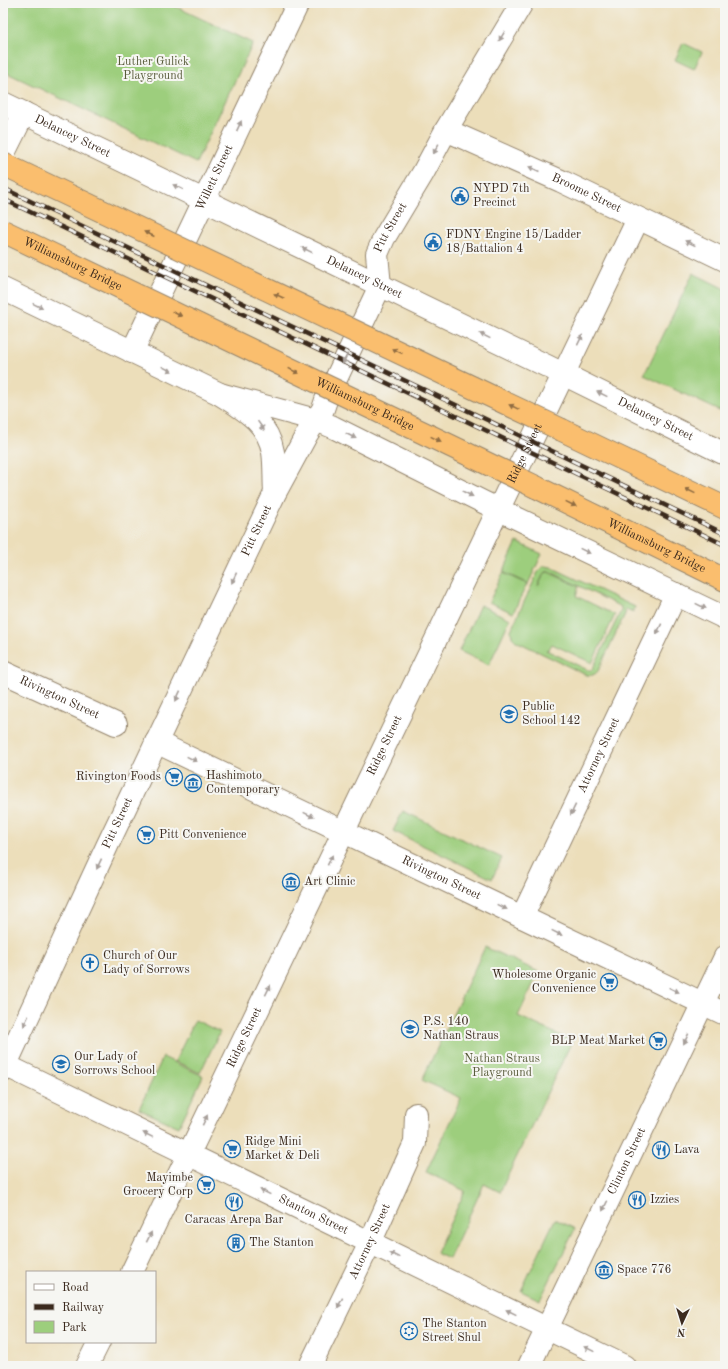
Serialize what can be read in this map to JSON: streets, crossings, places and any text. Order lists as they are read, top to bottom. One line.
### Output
{"streets":{"highway":["Williamsburg Bridge"],"street":["Delancey Street","Willett Street","Broome Street","Pitt Street","Ridge Street","Rivington Street","Attorney Street","Clinton Street","Stanton Street"]},"crossings":[["Delancey Street","Willett Street"],["Delancey Street","Pitt Street"],["Delancey Street","Ridge Street"],["Broome Street","Pitt Street"],["Broome Street","Ridge Street"],["Pitt Street","Rivington Street"],["Pitt Street","Stanton Street"],["Ridge Street","Rivington Street"],["Ridge Street","Stanton Street"],["Rivington Street","Attorney Street"],["Rivington Street","Clinton Street"],["Attorney Street","Stanton Street"],["Clinton Street","Stanton Street"]],"one_way":["Willett Street","Broome Street","Pitt Street","Ridge Street","Rivington Street","Attorney Street","Clinton Street","Stanton Street"],"parks":["Luther Gulick Playground","Nathan Straus Playground"],"places":{"public building":["NYPD 7th Precinct","FDNY Engine 15/Ladder 18/Battalion 4"],"school or university":["Public School 142","P.S. 140 Nathan Straus","Our Lady of Sorrows School"],"supermarket":["Rivington Foods","Pitt Convenience","Wholesome Organic Convenience","BLP Meat Market","Ridge Mini Market & Deli","Mayimbe Grocery Corp"],"museum":["Hashimoto Contemporary","Art Clinic","Space 776"],"church":["Church of Our Lady of Sorrows"],"restaurant":["Lava","Izzies","Caracas Arepa Bar"],"building":["The Stanton"],"synagogue":["The Stanton Street Shul"]},"legend":["Road","Railway","Park"],"north":"bottom"}
